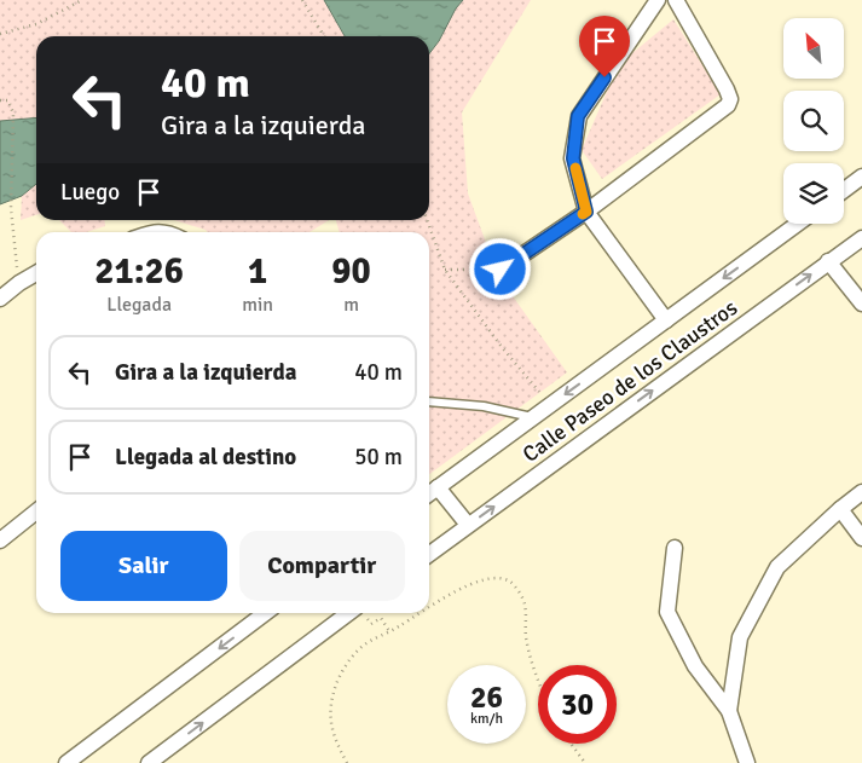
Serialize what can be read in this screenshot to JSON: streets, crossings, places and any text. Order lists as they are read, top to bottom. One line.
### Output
{"streets":{"street":["Calle Paseo de los Claustros"]},"north":"top left","page":{"turn":["40 m","Gira a la izquierda"],"then":"Luego","eta":["21:26","Llegada","1","min","90","m"],"list":[{"name":"Gira a la izquierda","value":"40 m"},{"name":"Llegada al destino","value":"50 m"}],"buttons":["Salir","Compartir"],"speed":"26 km/h","limit":"30"}}
